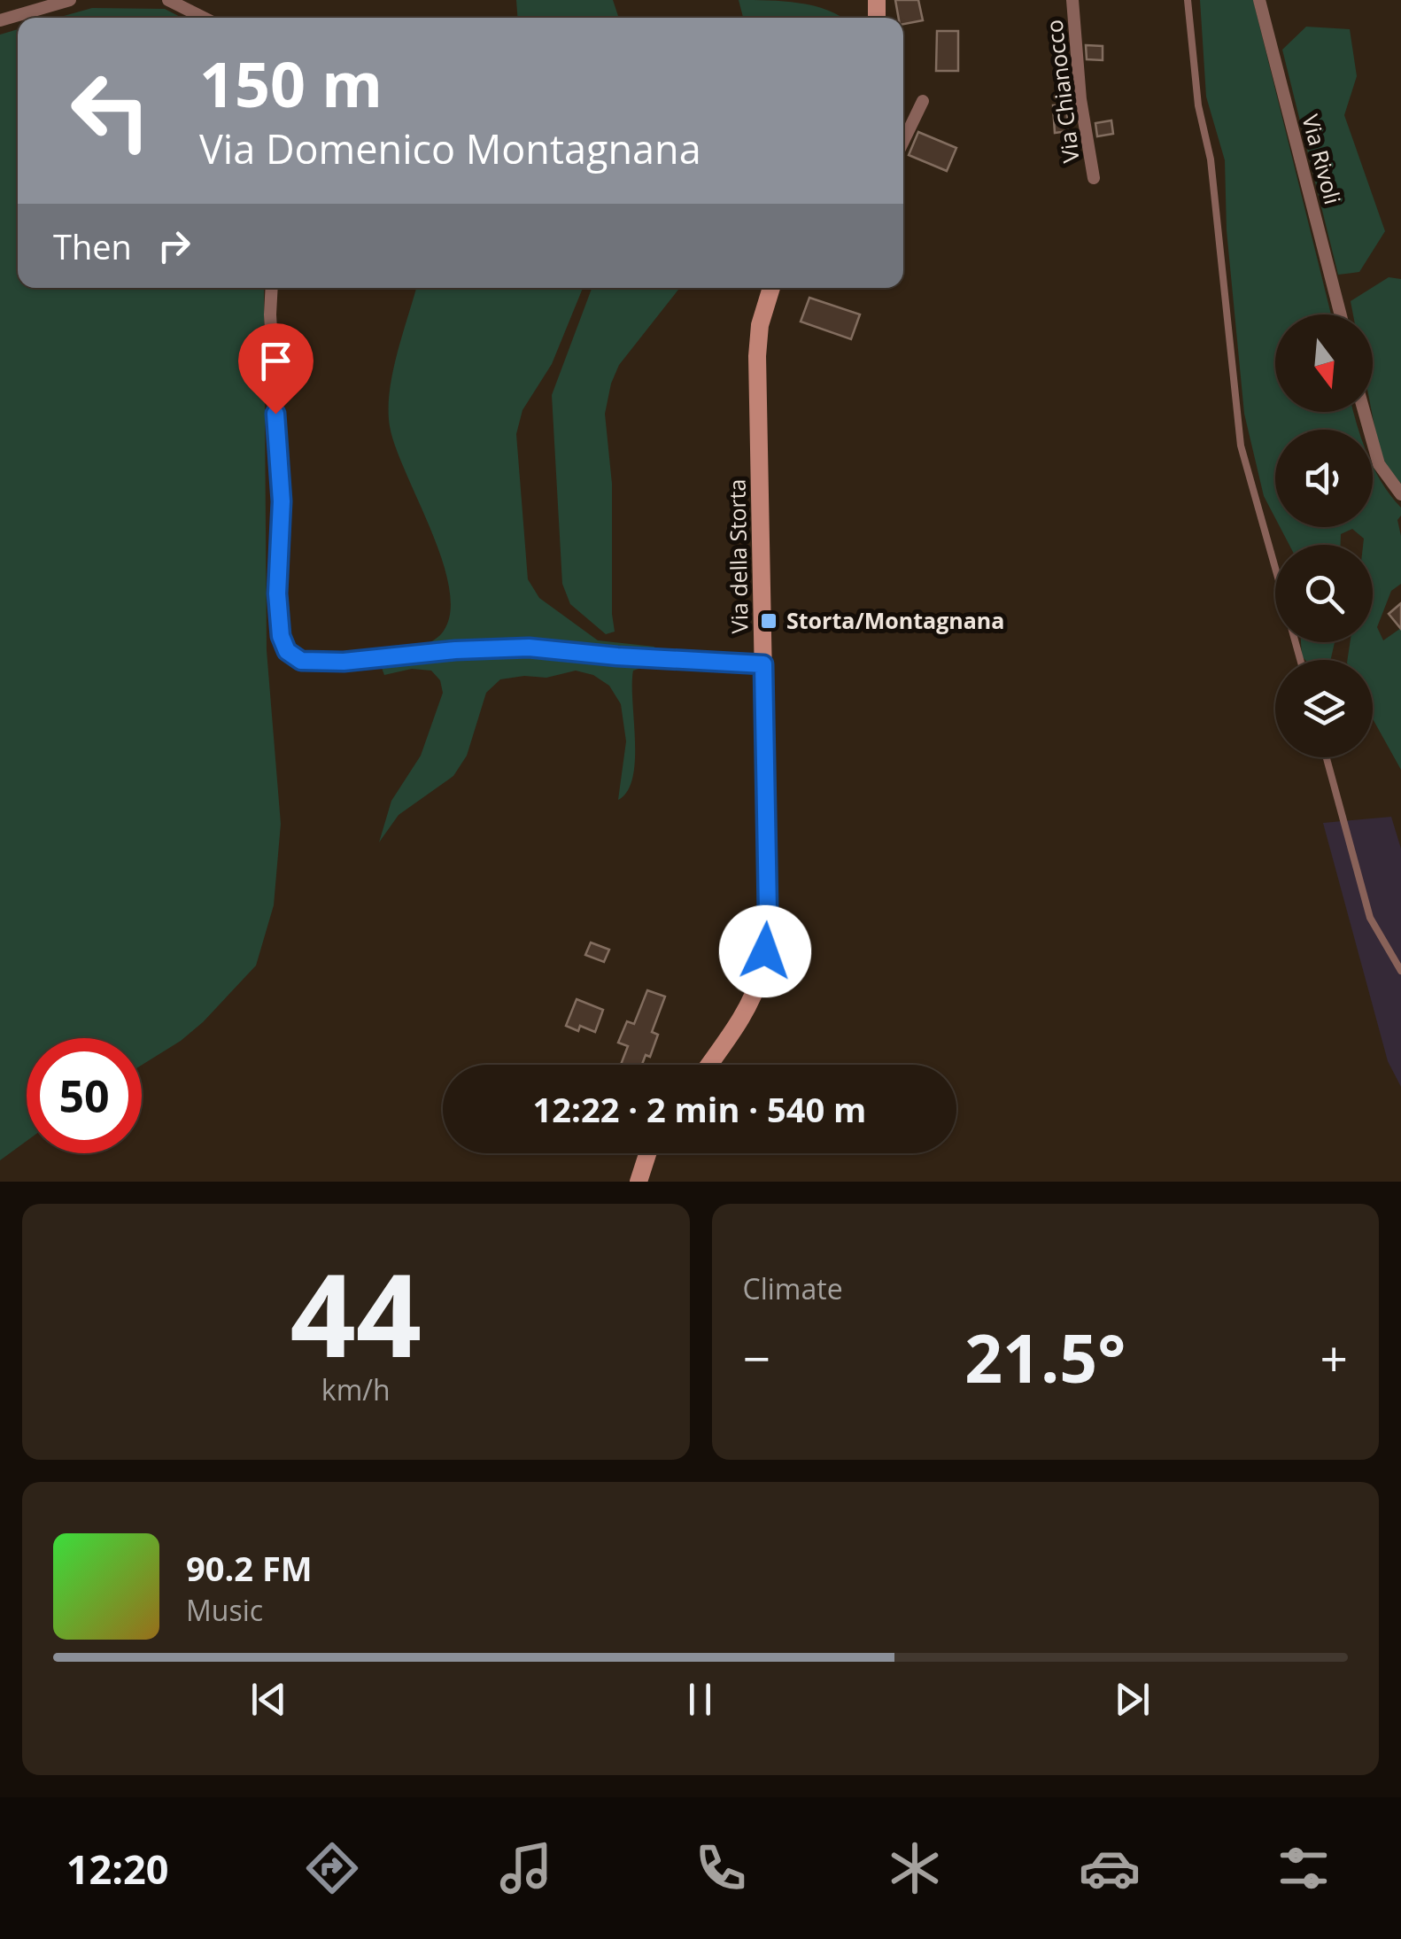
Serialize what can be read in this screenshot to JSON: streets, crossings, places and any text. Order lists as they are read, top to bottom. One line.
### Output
{"streets":{"main road":["Via della Storta"],"street":["Via Chianocco","Via Rivoli"]},"places":{"transit":["Storta/Montagnana"]},"north":"bottom","page":{"turn":["150 m","Via Domenico Montagnana"],"then":"Then","limit":"50","trip":"12:22 · 2 min · 540 m","tile":[["44","km/h"],"Climate"],"heat":["−","21.5°","+"],"song":["90.2 FM","Music"],"tabs":"12:20"}}
